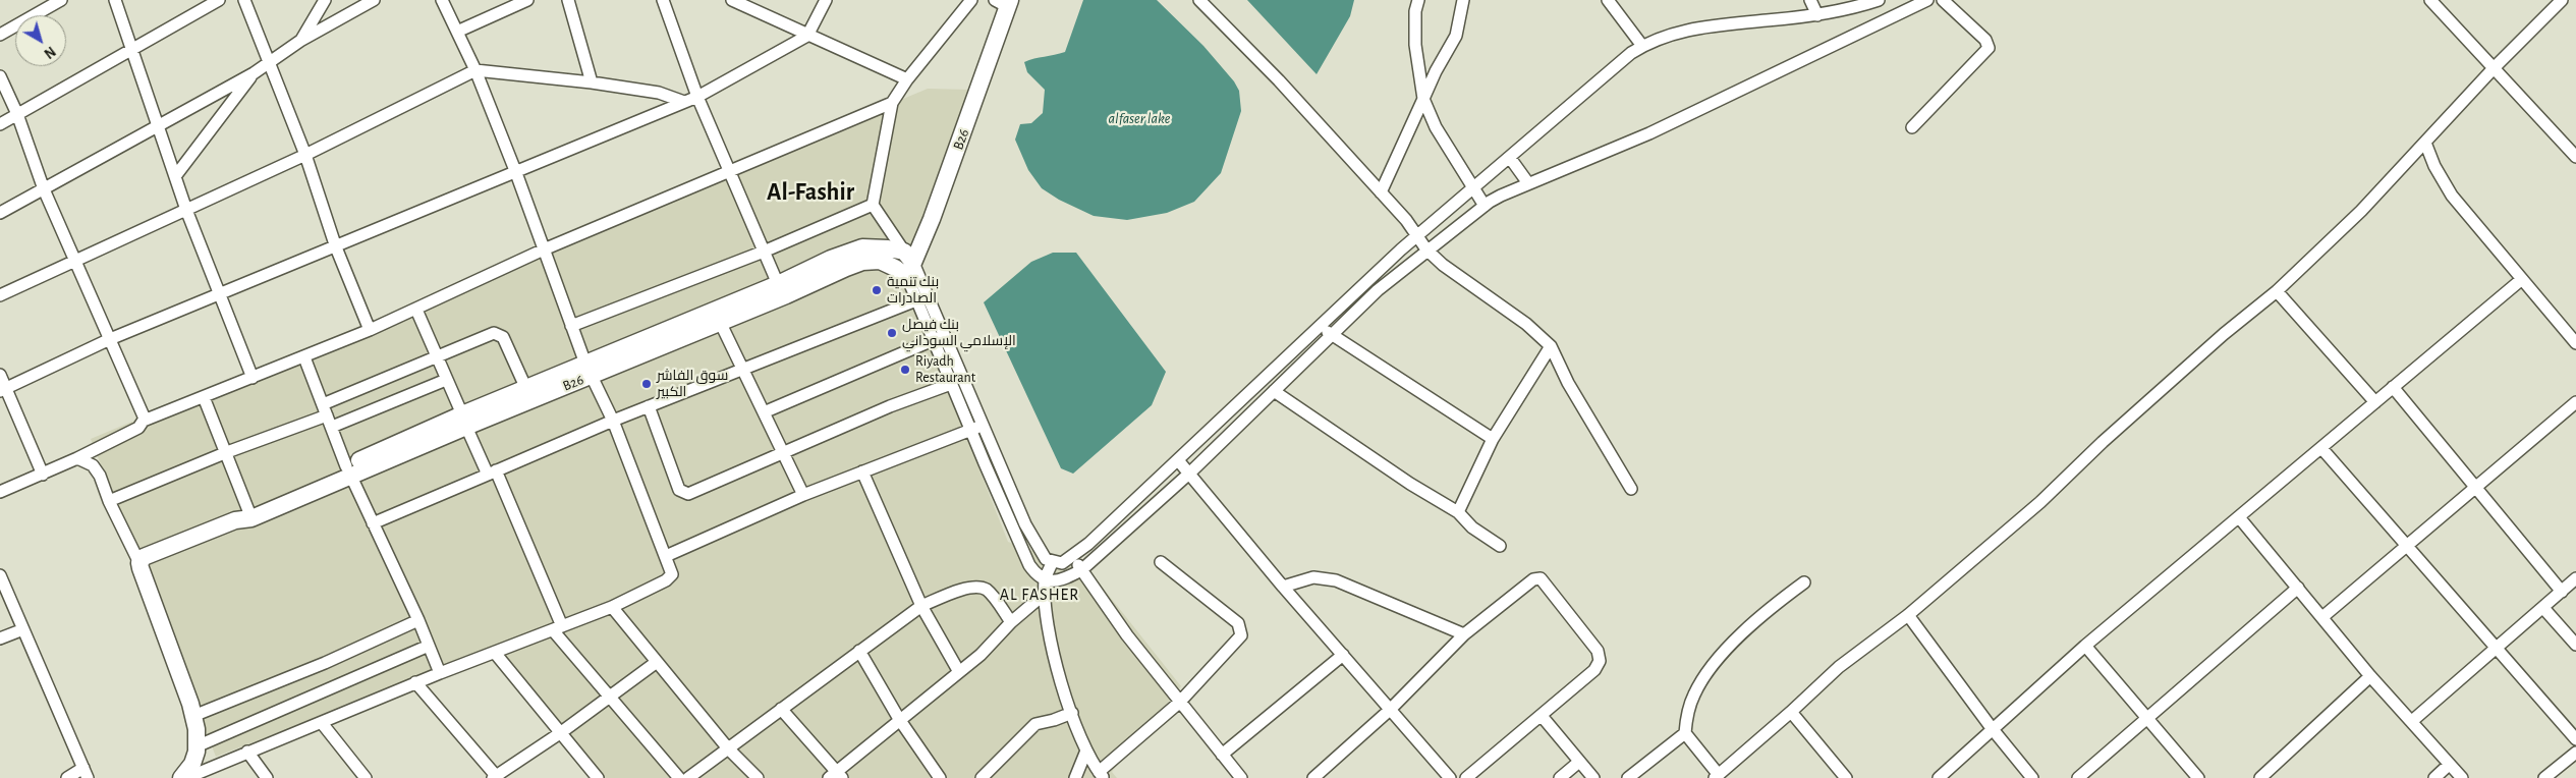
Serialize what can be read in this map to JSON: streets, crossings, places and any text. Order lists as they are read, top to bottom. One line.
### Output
{"streets":{"highway":["B26"]},"districts":["Al-Fashir","AL FASHER"],"water":["alfaser lake"],"places":["بنك تنمية الصادرات","بنك فيصل الإسلامي السوداني","Riyadh Restaurant","سوق الفاشر الكبير"],"north":"bottom right"}
